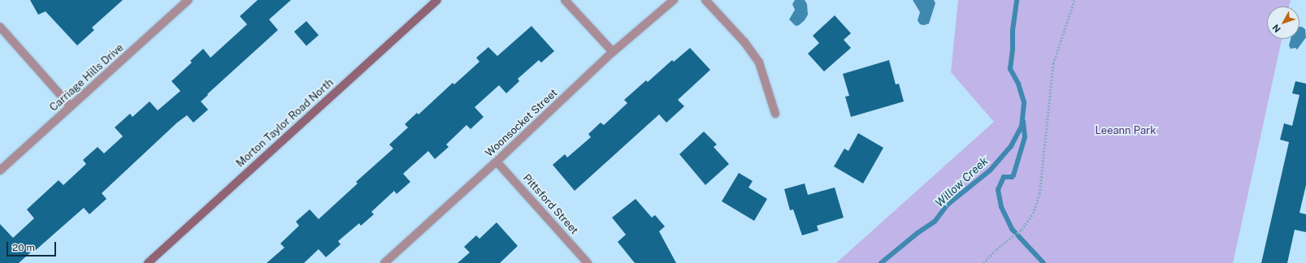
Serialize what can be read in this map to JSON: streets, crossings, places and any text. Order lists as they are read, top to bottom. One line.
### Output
{"streets":{"street":["Carriage Hills Drive","Morton Taylor Road North","Woonsocket Street","Pittsford Street"]},"crossings":[["Woonsocket Street","Pittsford Street"]],"water":["Willow Creek"],"parks":["Leeann Park"],"scale_bar":"20 m","north":"bottom left"}
